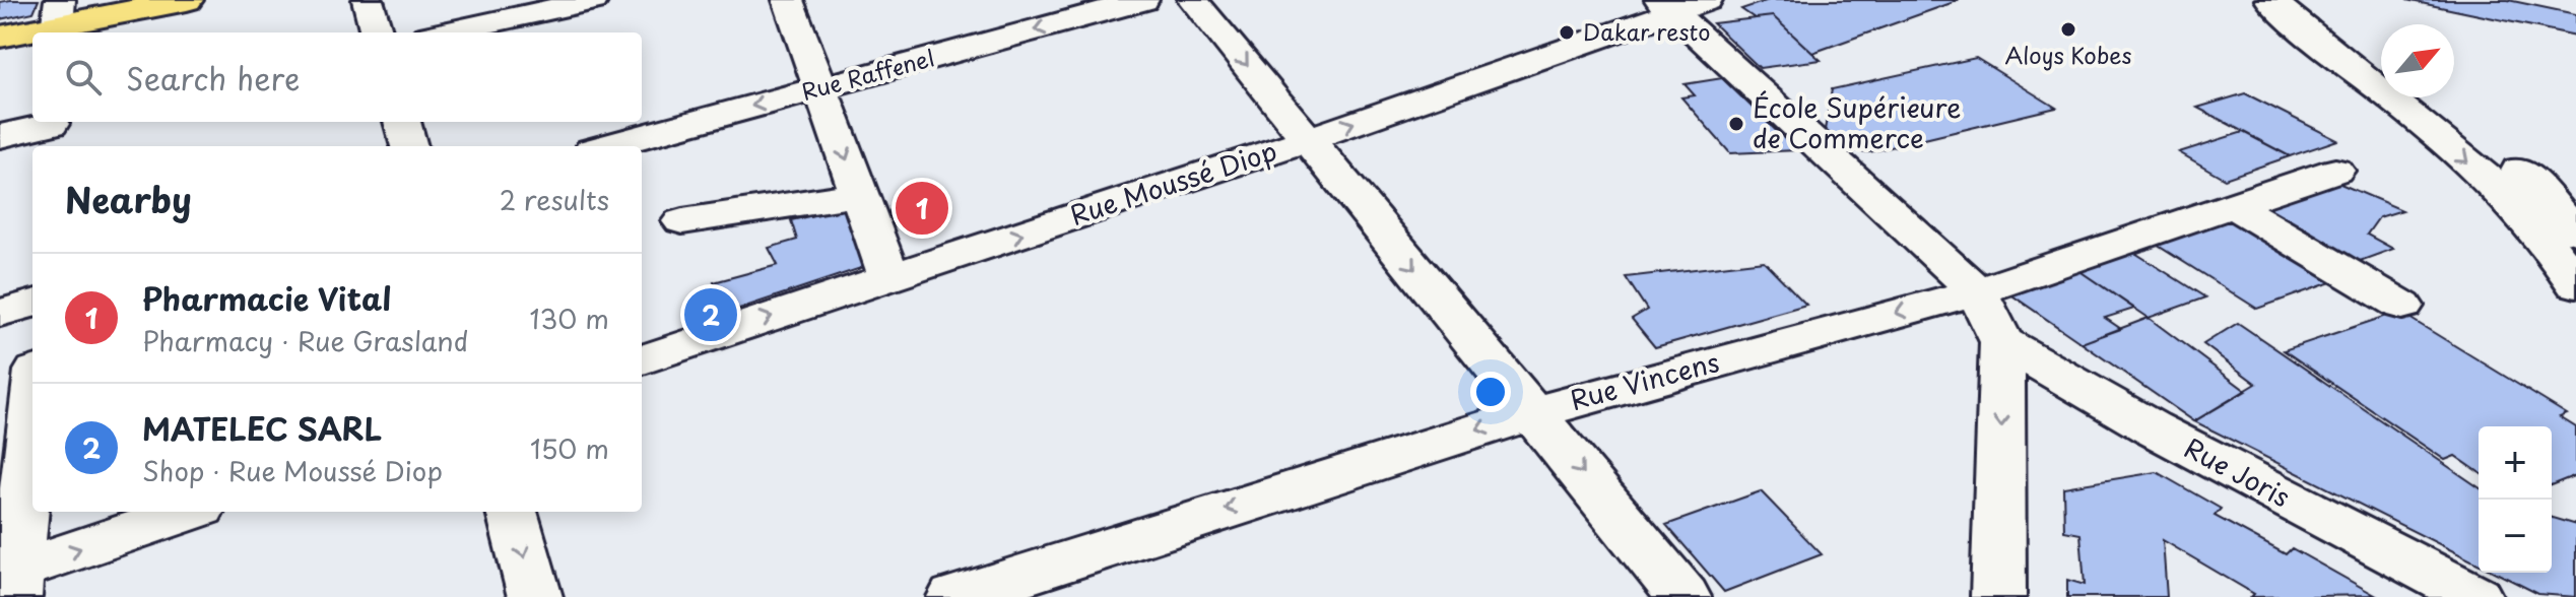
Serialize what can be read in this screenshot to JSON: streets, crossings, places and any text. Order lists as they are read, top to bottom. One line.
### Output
{"streets":{"street":["Rue Raffenel","Rue Moussé Diop","Rue Vincens","Rue Joris"]},"one_way":["Rue Moussé Diop","Rue Vincens"],"places":["Aloys Kobes","Dakar resto","École Supérieure de Commerce"],"north":"top right","page":{"search":"Search here","heading":["Nearby","2 results"],"pins":["1","2"],"list":[{"mark":"1","name":"Pharmacie Vital","note":"Pharmacy · Rue Grasland","value":"130 m"},{"mark":"2","name":"MATELEC SARL","note":"Shop · Rue Moussé Diop","value":"150 m"}],"map_buttons":["+","−"]}}
